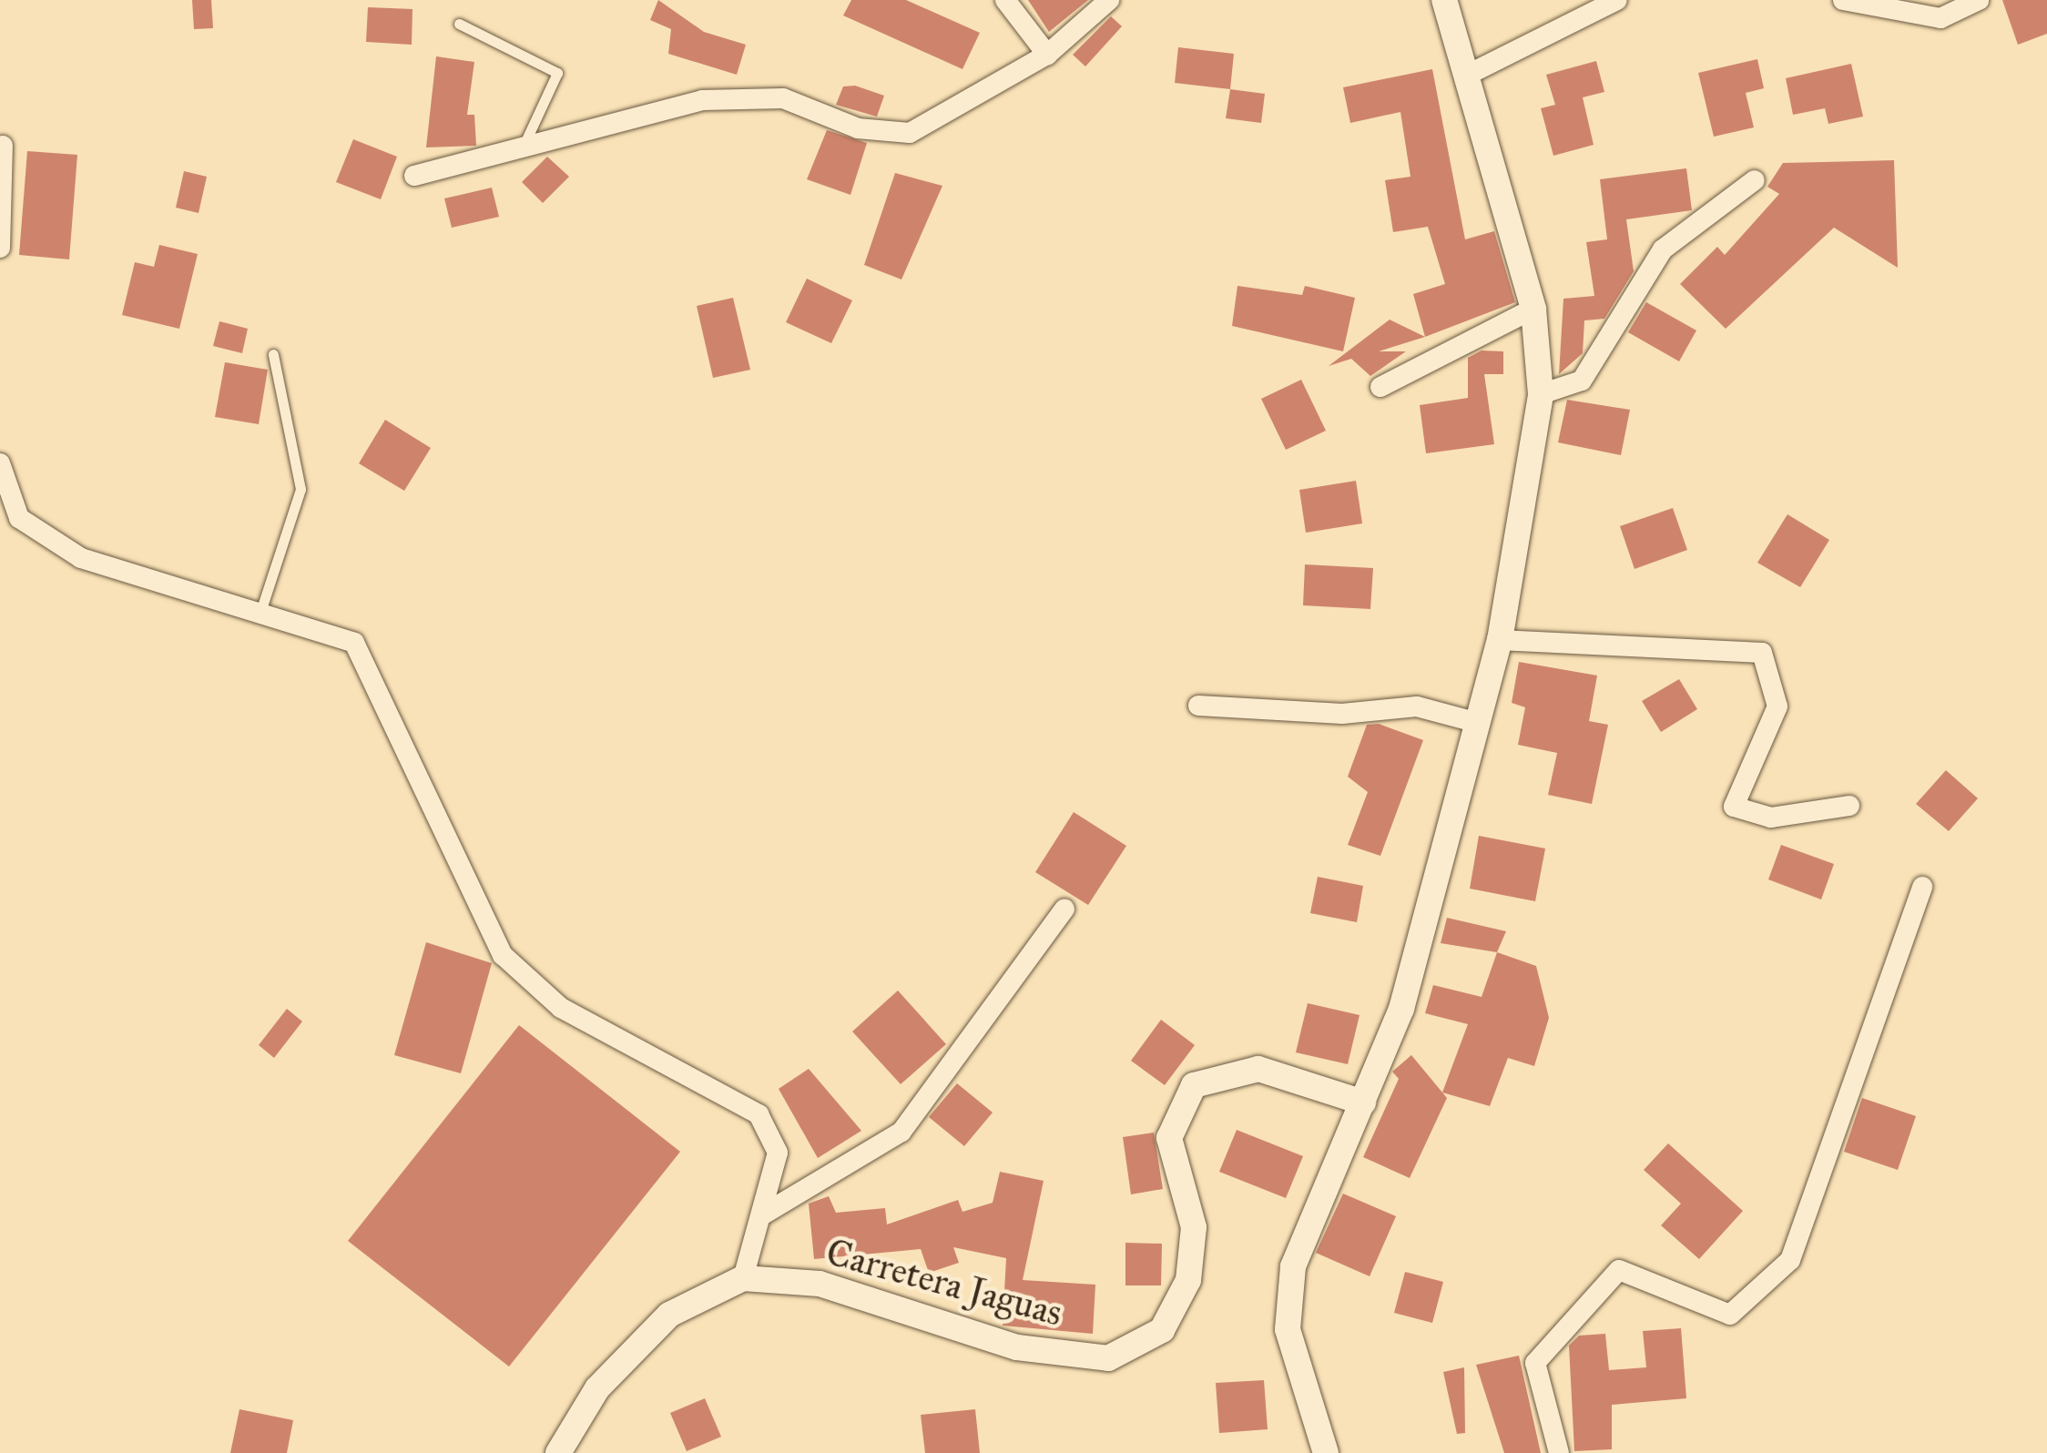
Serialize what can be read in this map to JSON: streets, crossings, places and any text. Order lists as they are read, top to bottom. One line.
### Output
{"streets":{"street":["Carretera Jaguas"]}}
